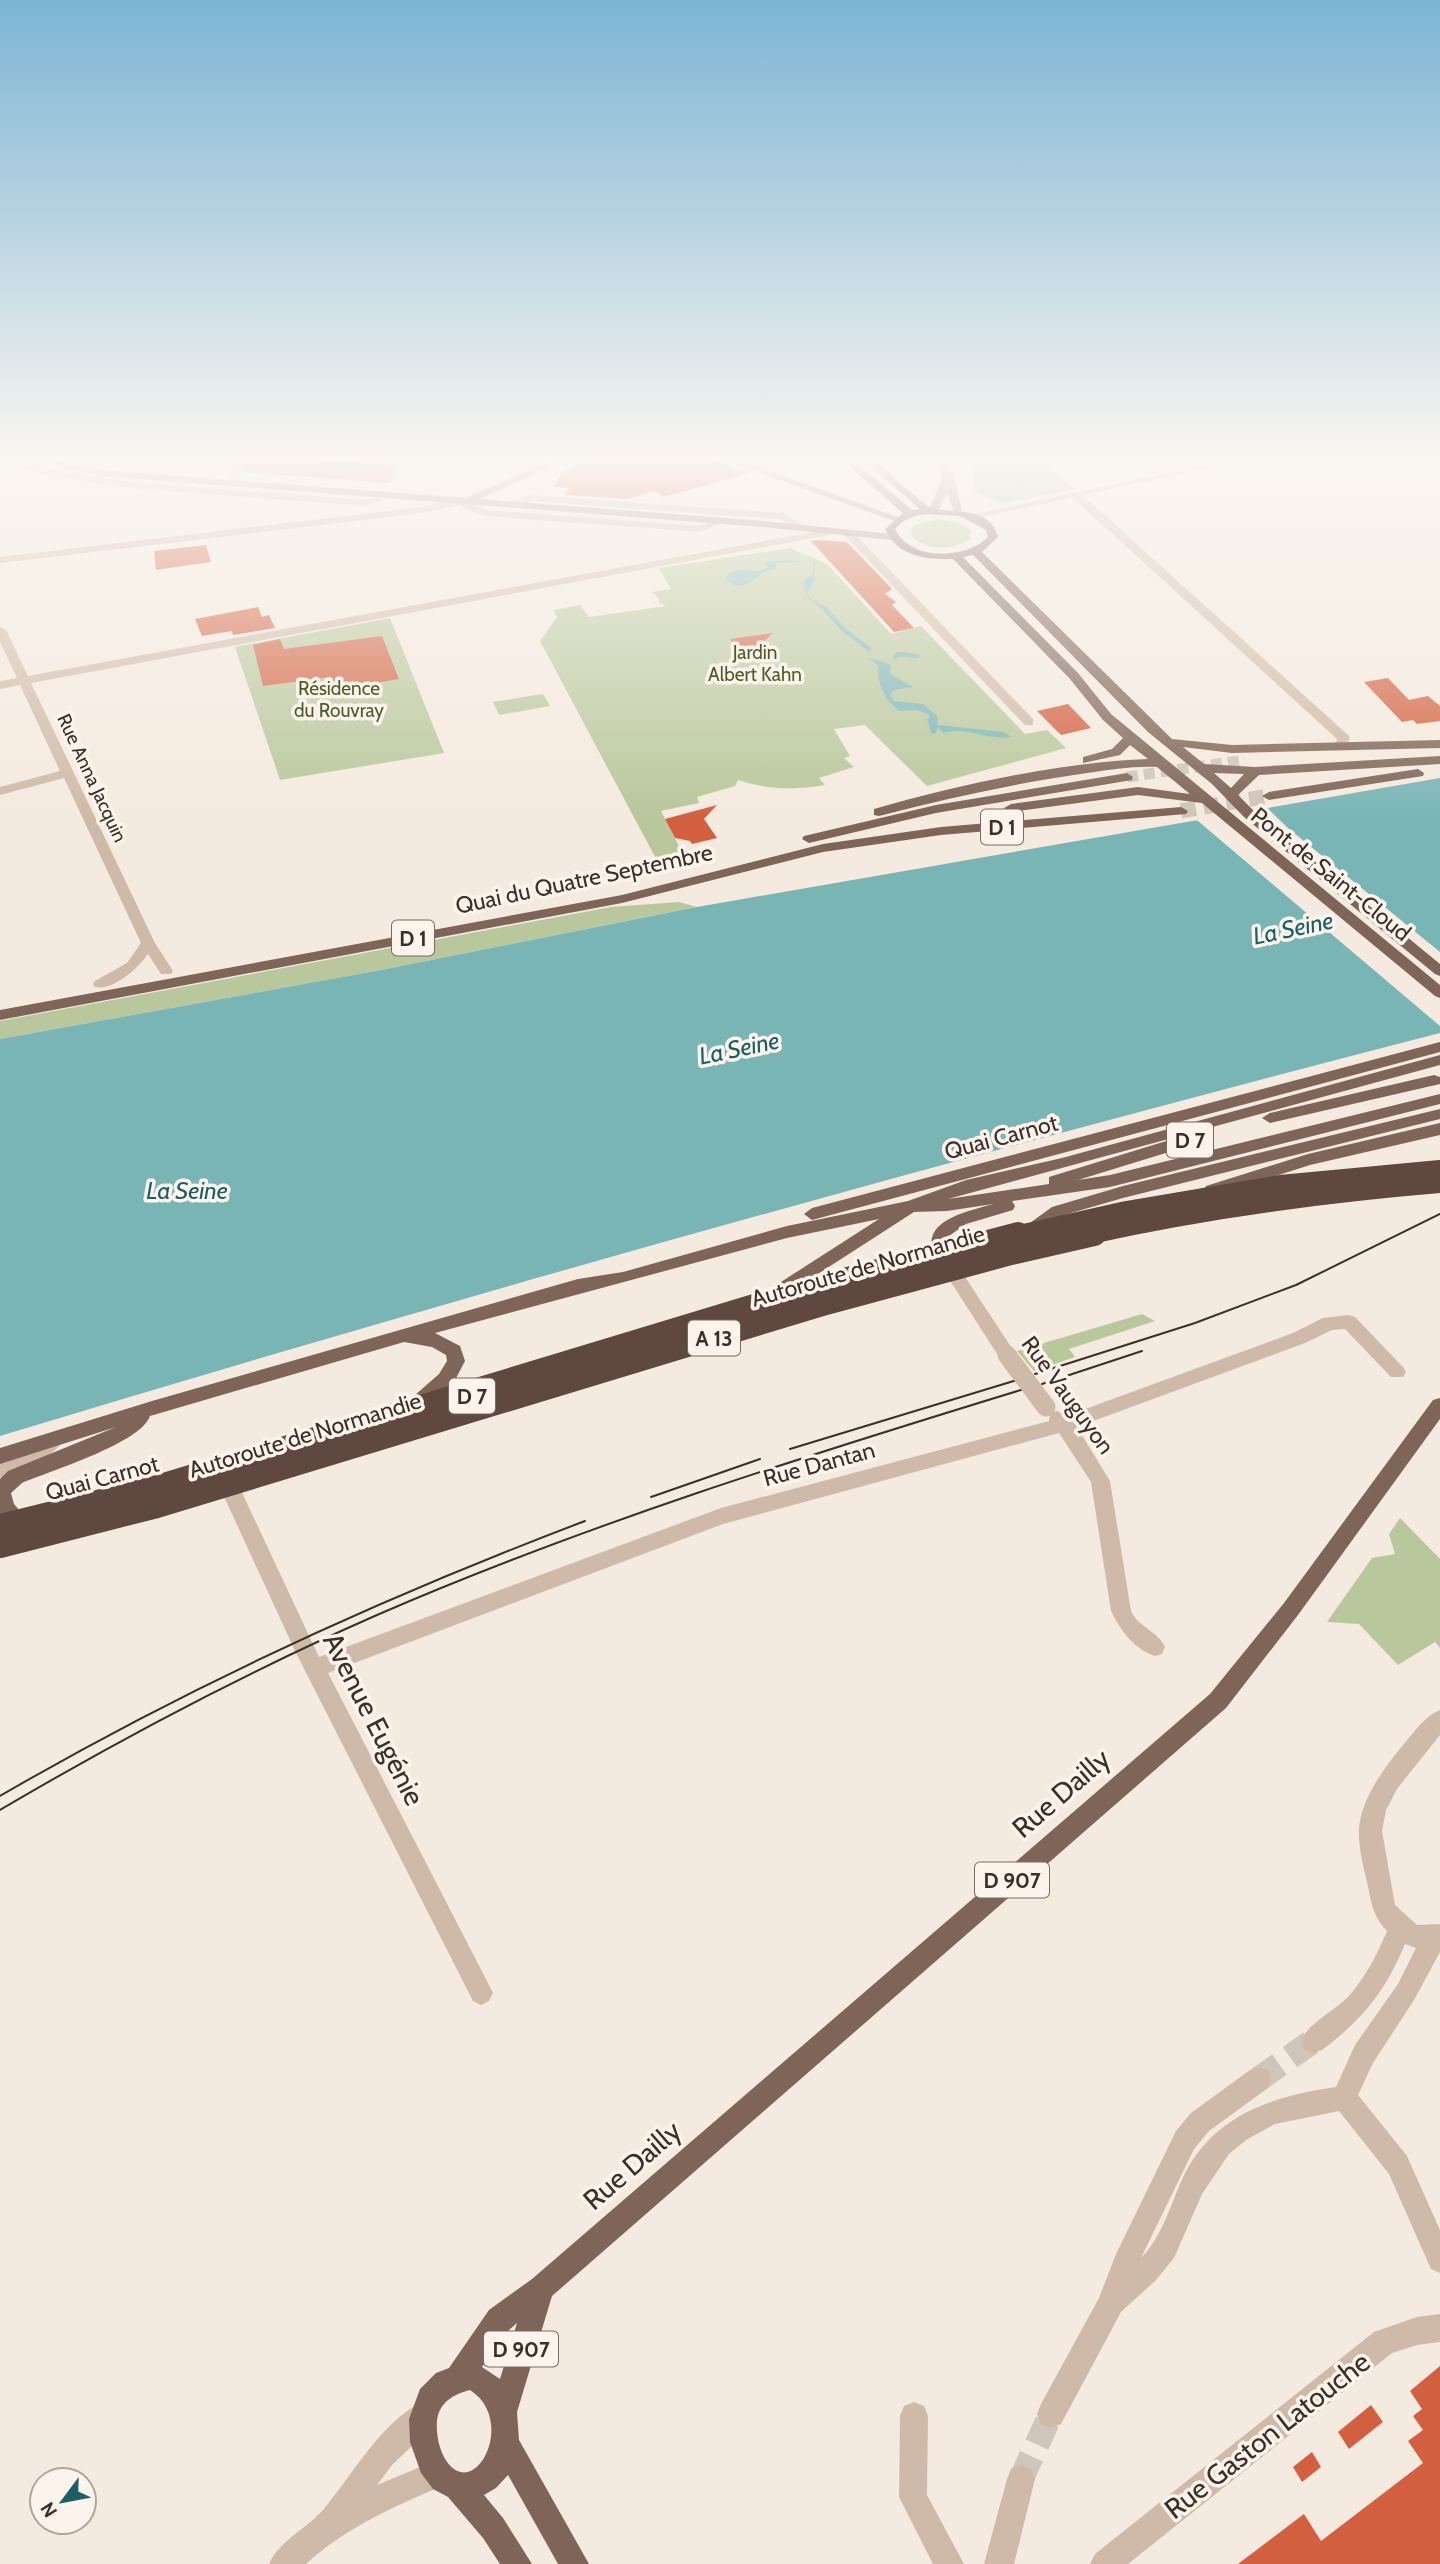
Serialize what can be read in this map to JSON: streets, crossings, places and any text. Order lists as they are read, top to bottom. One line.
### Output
{"streets":{"highway":["Autoroute de Normandie","A 13"],"main road":["D 1","Pont de Saint-Cloud","Quai du Quatre Septembre","Quai Carnot","D 7","Rue Dailly","D 907"],"street":["Rue Anna Jacquin","Rue Vauguyon","Rue Dantan","Avenue Eugénie","Rue Gaston Latouche"]},"crossings":[["Rue Anna Jacquin","Quai du Quatre Septembre"],["Quai Carnot","Autoroute de Normandie"],["Quai Carnot","Rue Vauguyon"],["Quai Carnot","Avenue Eugénie"],["Rue Vauguyon","Rue Dantan"],["Rue Dantan","Avenue Eugénie"],["Rue Dailly","D 907"]],"water":["La Seine"],"parks":["Jardin Albert Kahn","Résidence du Rouvray"],"north":"bottom left"}
